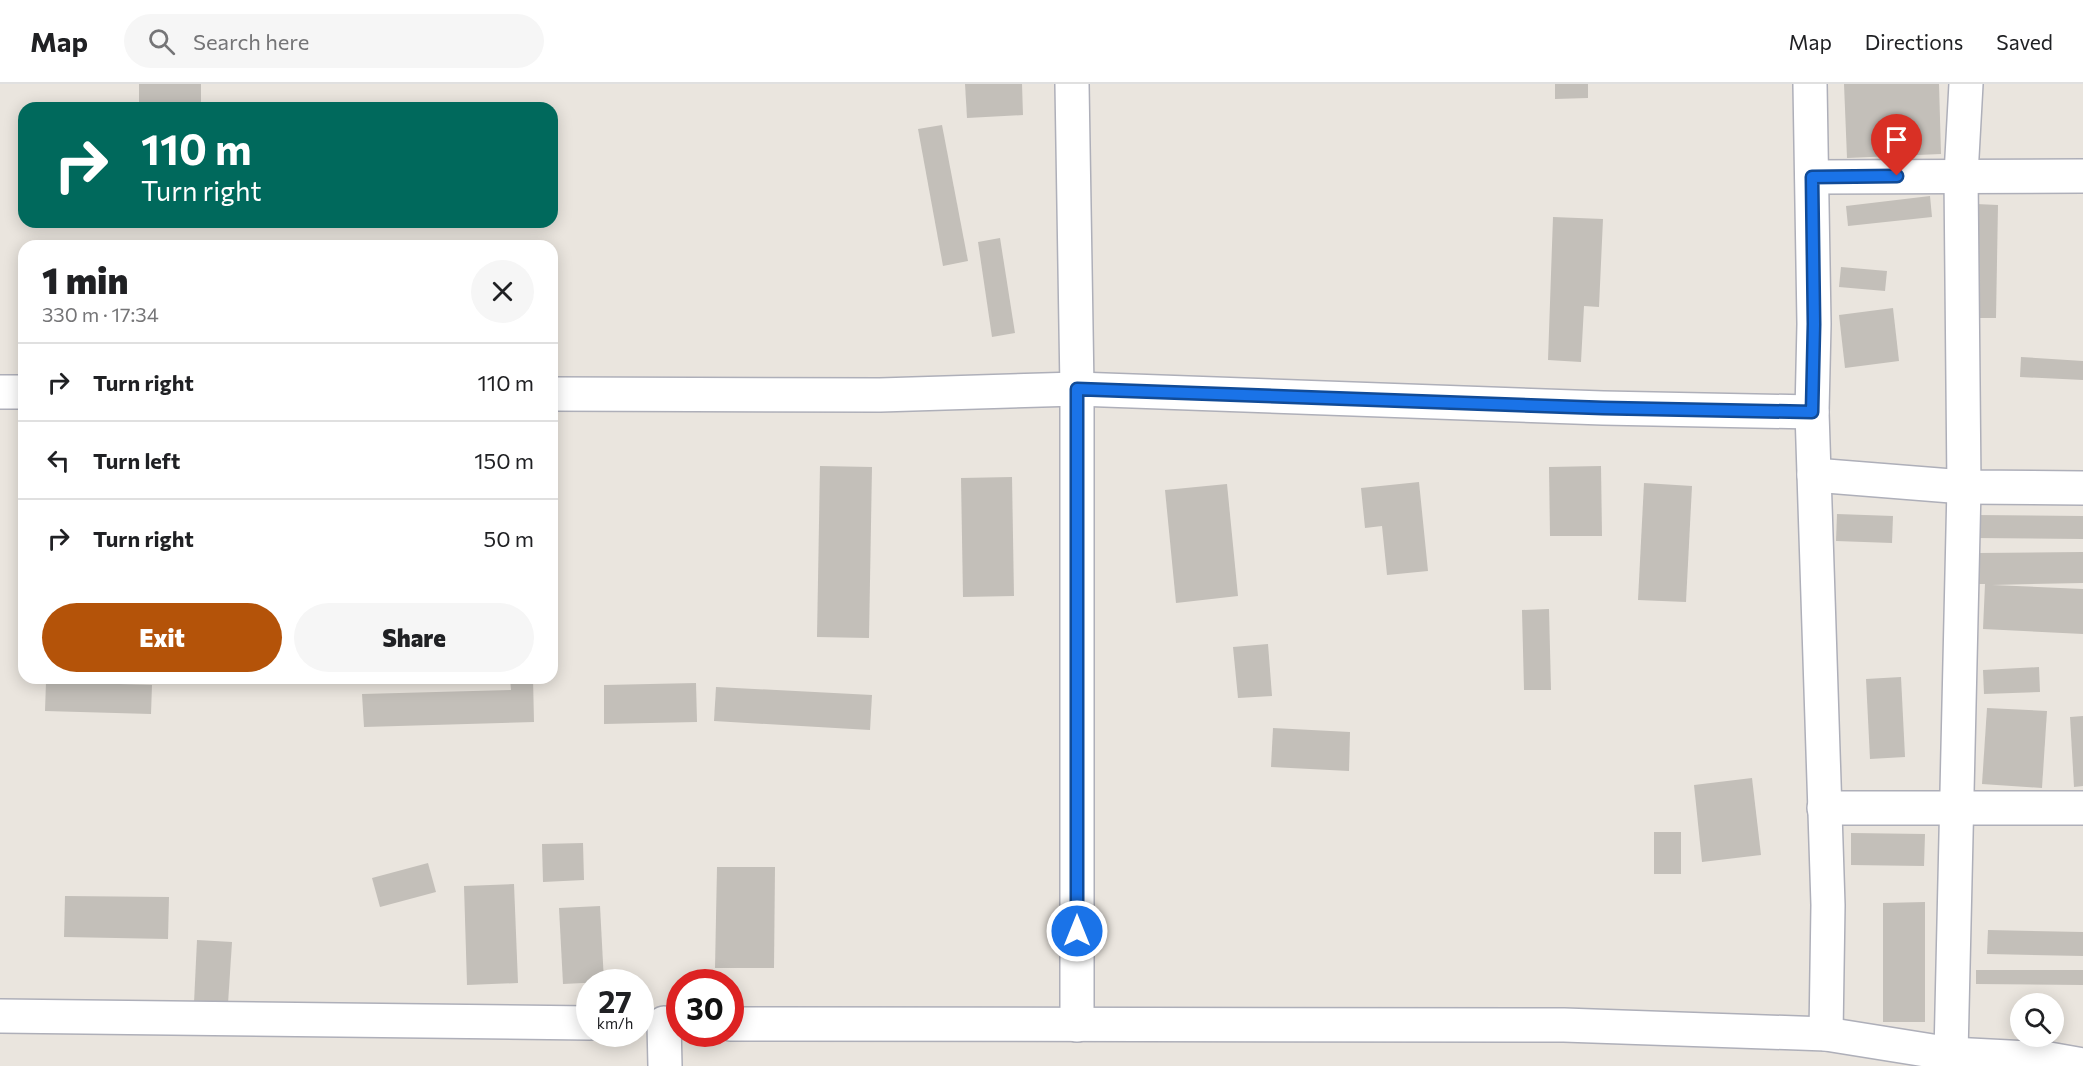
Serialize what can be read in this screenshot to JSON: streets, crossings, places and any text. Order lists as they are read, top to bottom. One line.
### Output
{"page":{"header":"Map","search":"Search here","nav":["Map","Directions","Saved"],"turn":["110 m","Turn right"],"heading":["1 min","330 m · 17:34"],"list":[{"name":"Turn right","value":"110 m"},{"name":"Turn left","value":"150 m"},{"name":"Turn right","value":"50 m"}],"buttons":["Exit","Share"],"speed":"27 km/h","limit":"30"}}
